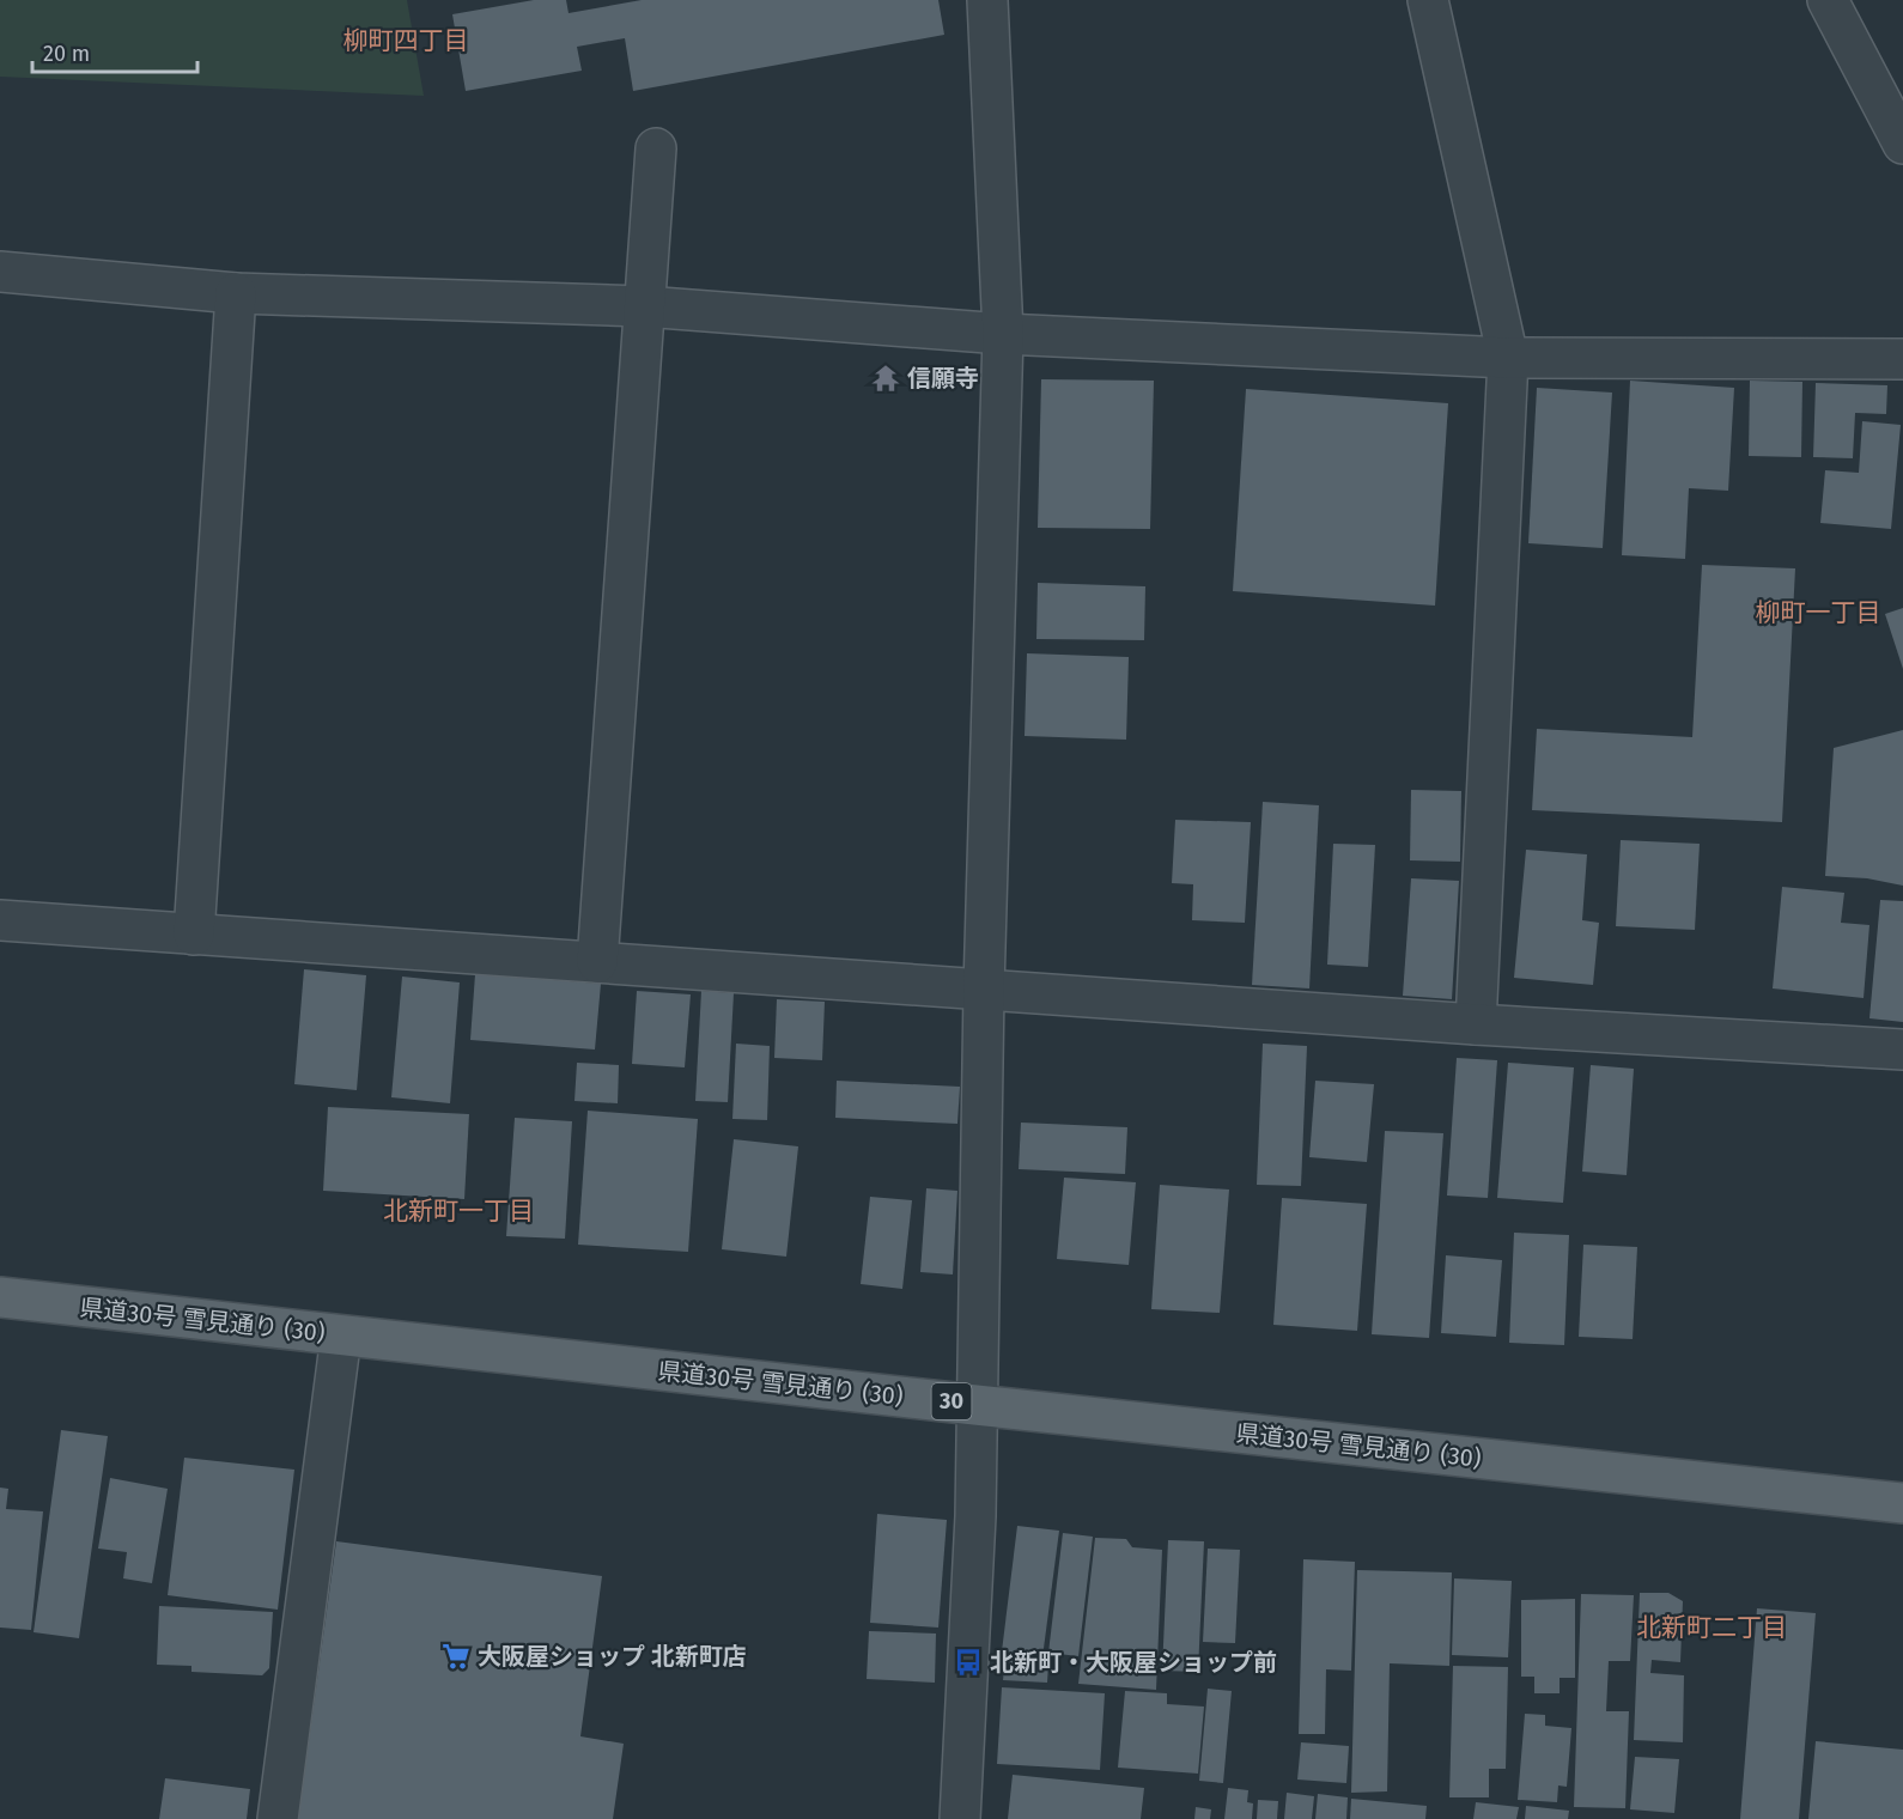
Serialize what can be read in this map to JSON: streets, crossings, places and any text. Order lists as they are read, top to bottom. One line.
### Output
{"streets":{"main road":["県道30号 雪見通り (30)","30"]},"districts":["柳町四丁目","柳町一丁目","北新町一丁目","北新町二丁目"],"places":{"temple":["信願寺"],"supermarket":["大阪屋ショップ 北新町店"],"bus stop":["北新町・大阪屋ショップ前"]},"scale_bar":"20 m"}
